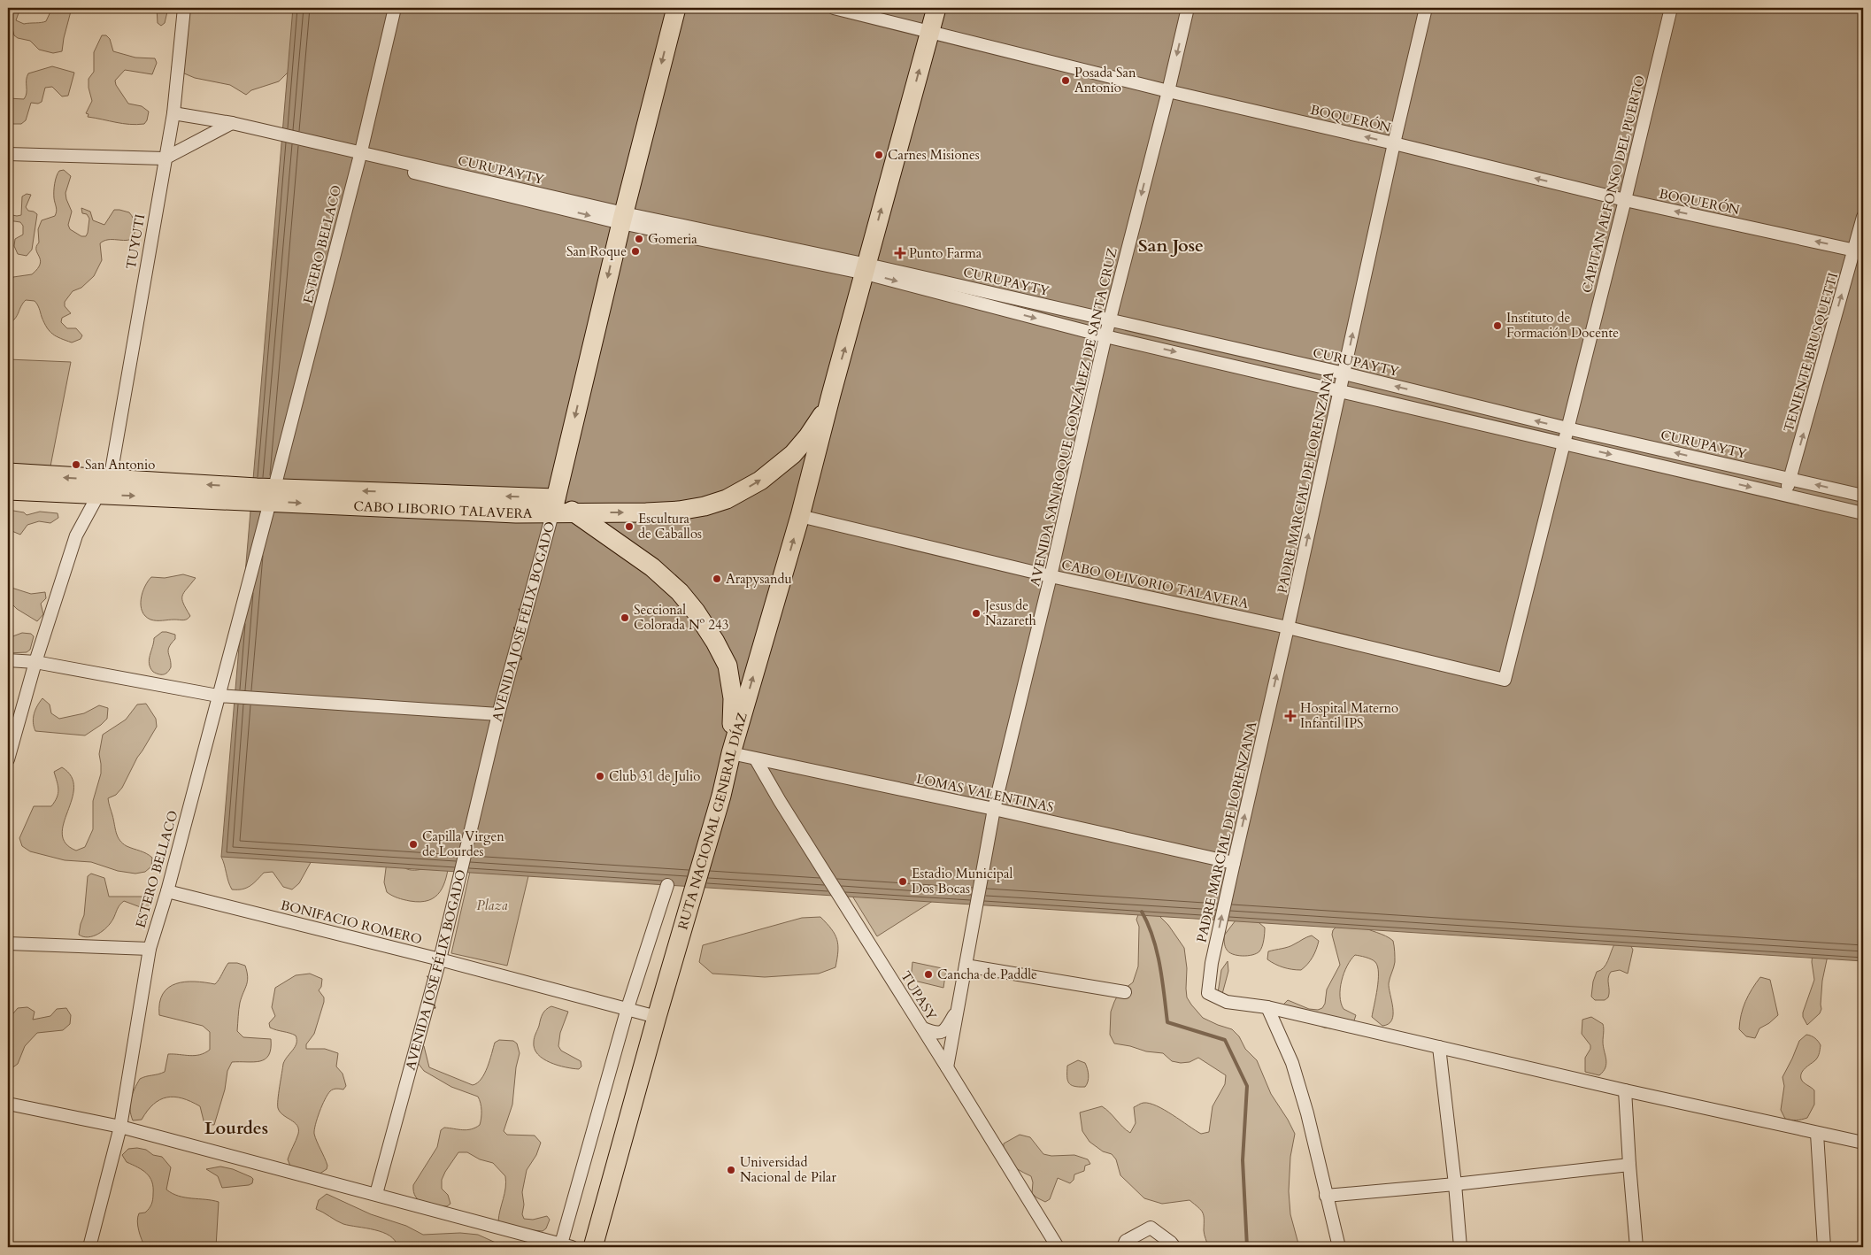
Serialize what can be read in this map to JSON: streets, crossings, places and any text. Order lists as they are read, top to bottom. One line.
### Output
{"streets":{"highway":["CABO LIBORIO TALAVERA","AVENIDA JOSÉ FÉLIX BOGADO","RUTA NACIONAL GENERAL DÍAZ"],"street":["BOQUERÓN","CURUPAYTY","CAPITAN ALFONSO DEL PUERTO","TUYUTI","ESTERO BELLACO","TENIENTE BRUSQUETTI","AVENIDA SAN ROQUE GONZÁLEZ DE SANTA CRUZ","PADRE MARCIAL DE LORENZANA","CABO OLIVORIO TALAVERA","LOMAS VALENTINAS","BONIFACIO ROMERO","TUPASY"]},"crossings":[["BOQUERÓN","CAPITAN ALFONSO DEL PUERTO"],["BOQUERÓN","TENIENTE BRUSQUETTI"],["BOQUERÓN","AVENIDA SAN ROQUE GONZÁLEZ DE SANTA CRUZ"],["BOQUERÓN","PADRE MARCIAL DE LORENZANA"],["CURUPAYTY","CAPITAN ALFONSO DEL PUERTO"],["CURUPAYTY","TUYUTI"],["CURUPAYTY","ESTERO BELLACO"],["CURUPAYTY","TENIENTE BRUSQUETTI"],["CURUPAYTY","AVENIDA SAN ROQUE GONZÁLEZ DE SANTA CRUZ"],["CURUPAYTY","PADRE MARCIAL DE LORENZANA"],["CURUPAYTY","AVENIDA JOSÉ FÉLIX BOGADO"],["CAPITAN ALFONSO DEL PUERTO","CABO OLIVORIO TALAVERA"],["TUYUTI","CABO LIBORIO TALAVERA"],["ESTERO BELLACO","CABO LIBORIO TALAVERA"],["ESTERO BELLACO","BONIFACIO ROMERO"],["AVENIDA SAN ROQUE GONZÁLEZ DE SANTA CRUZ","CABO OLIVORIO TALAVERA"],["AVENIDA SAN ROQUE GONZÁLEZ DE SANTA CRUZ","LOMAS VALENTINAS"],["AVENIDA SAN ROQUE GONZÁLEZ DE SANTA CRUZ","TUPASY"],["PADRE MARCIAL DE LORENZANA","CABO OLIVORIO TALAVERA"],["PADRE MARCIAL DE LORENZANA","LOMAS VALENTINAS"],["CABO LIBORIO TALAVERA","AVENIDA JOSÉ FÉLIX BOGADO"],["CABO OLIVORIO TALAVERA","RUTA NACIONAL GENERAL DÍAZ"],["AVENIDA JOSÉ FÉLIX BOGADO","BONIFACIO ROMERO"],["LOMAS VALENTINAS","RUTA NACIONAL GENERAL DÍAZ"],["LOMAS VALENTINAS","TUPASY"],["RUTA NACIONAL GENERAL DÍAZ","BONIFACIO ROMERO"]],"one_way":["BOQUERÓN","TENIENTE BRUSQUETTI","PADRE MARCIAL DE LORENZANA","AVENIDA JOSÉ FÉLIX BOGADO"],"districts":["San Jose","Lourdes"],"parks":["Plaza"],"places":{"other":["Posada San Antonio","Carnes Misiones","Gomeria","San Roque","Instituto de Formación Docente","San Antonio","Escultura de Caballos","Arapysandu","Jesus de Nazareth","Seccional Colorada Nº 243","Club 31 de Julio","Capilla Virgen de Lourdes","Estadio Municipal Dos Bocas","Cancha de Paddle","Universidad Nacional de Pilar"],"health":["Punto Farma","Hospital Materno Infantil IPS"]}}
